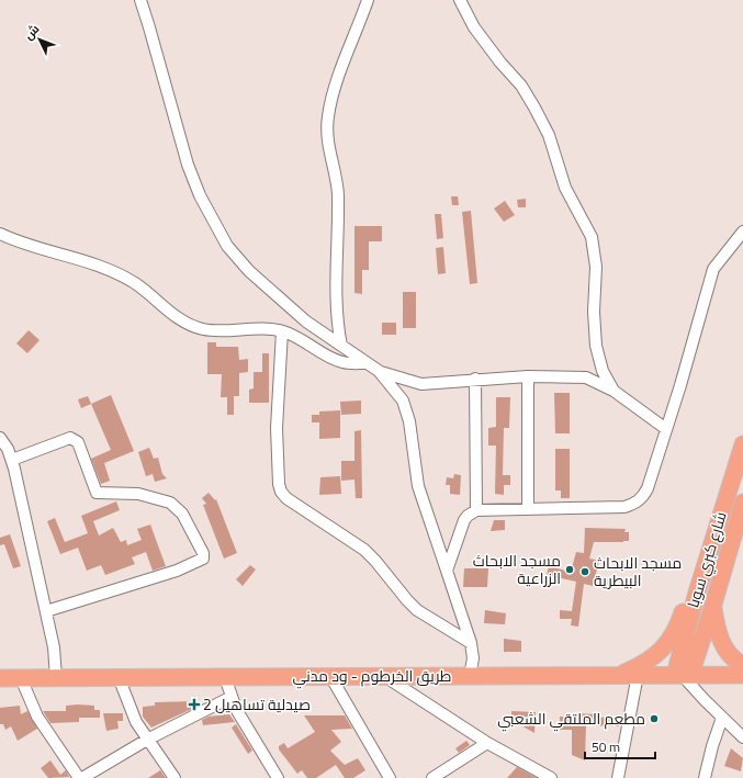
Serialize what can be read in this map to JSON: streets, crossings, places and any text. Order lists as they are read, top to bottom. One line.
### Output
{"streets":{"highway":["شارع كبري سوبا","طريق الخرطوم - ود مدني"]},"crossings":[["شارع كبري سوبا","طريق الخرطوم - ود مدني"]],"places":{"other":["مسجد الابحاث الزراعية","مسجد الابحاث البيطرية","مطعم الملتقي الشعبي"],"health":["صيدلية تساهيل 2"]},"scale_bar":"50 m","north":"top left"}
